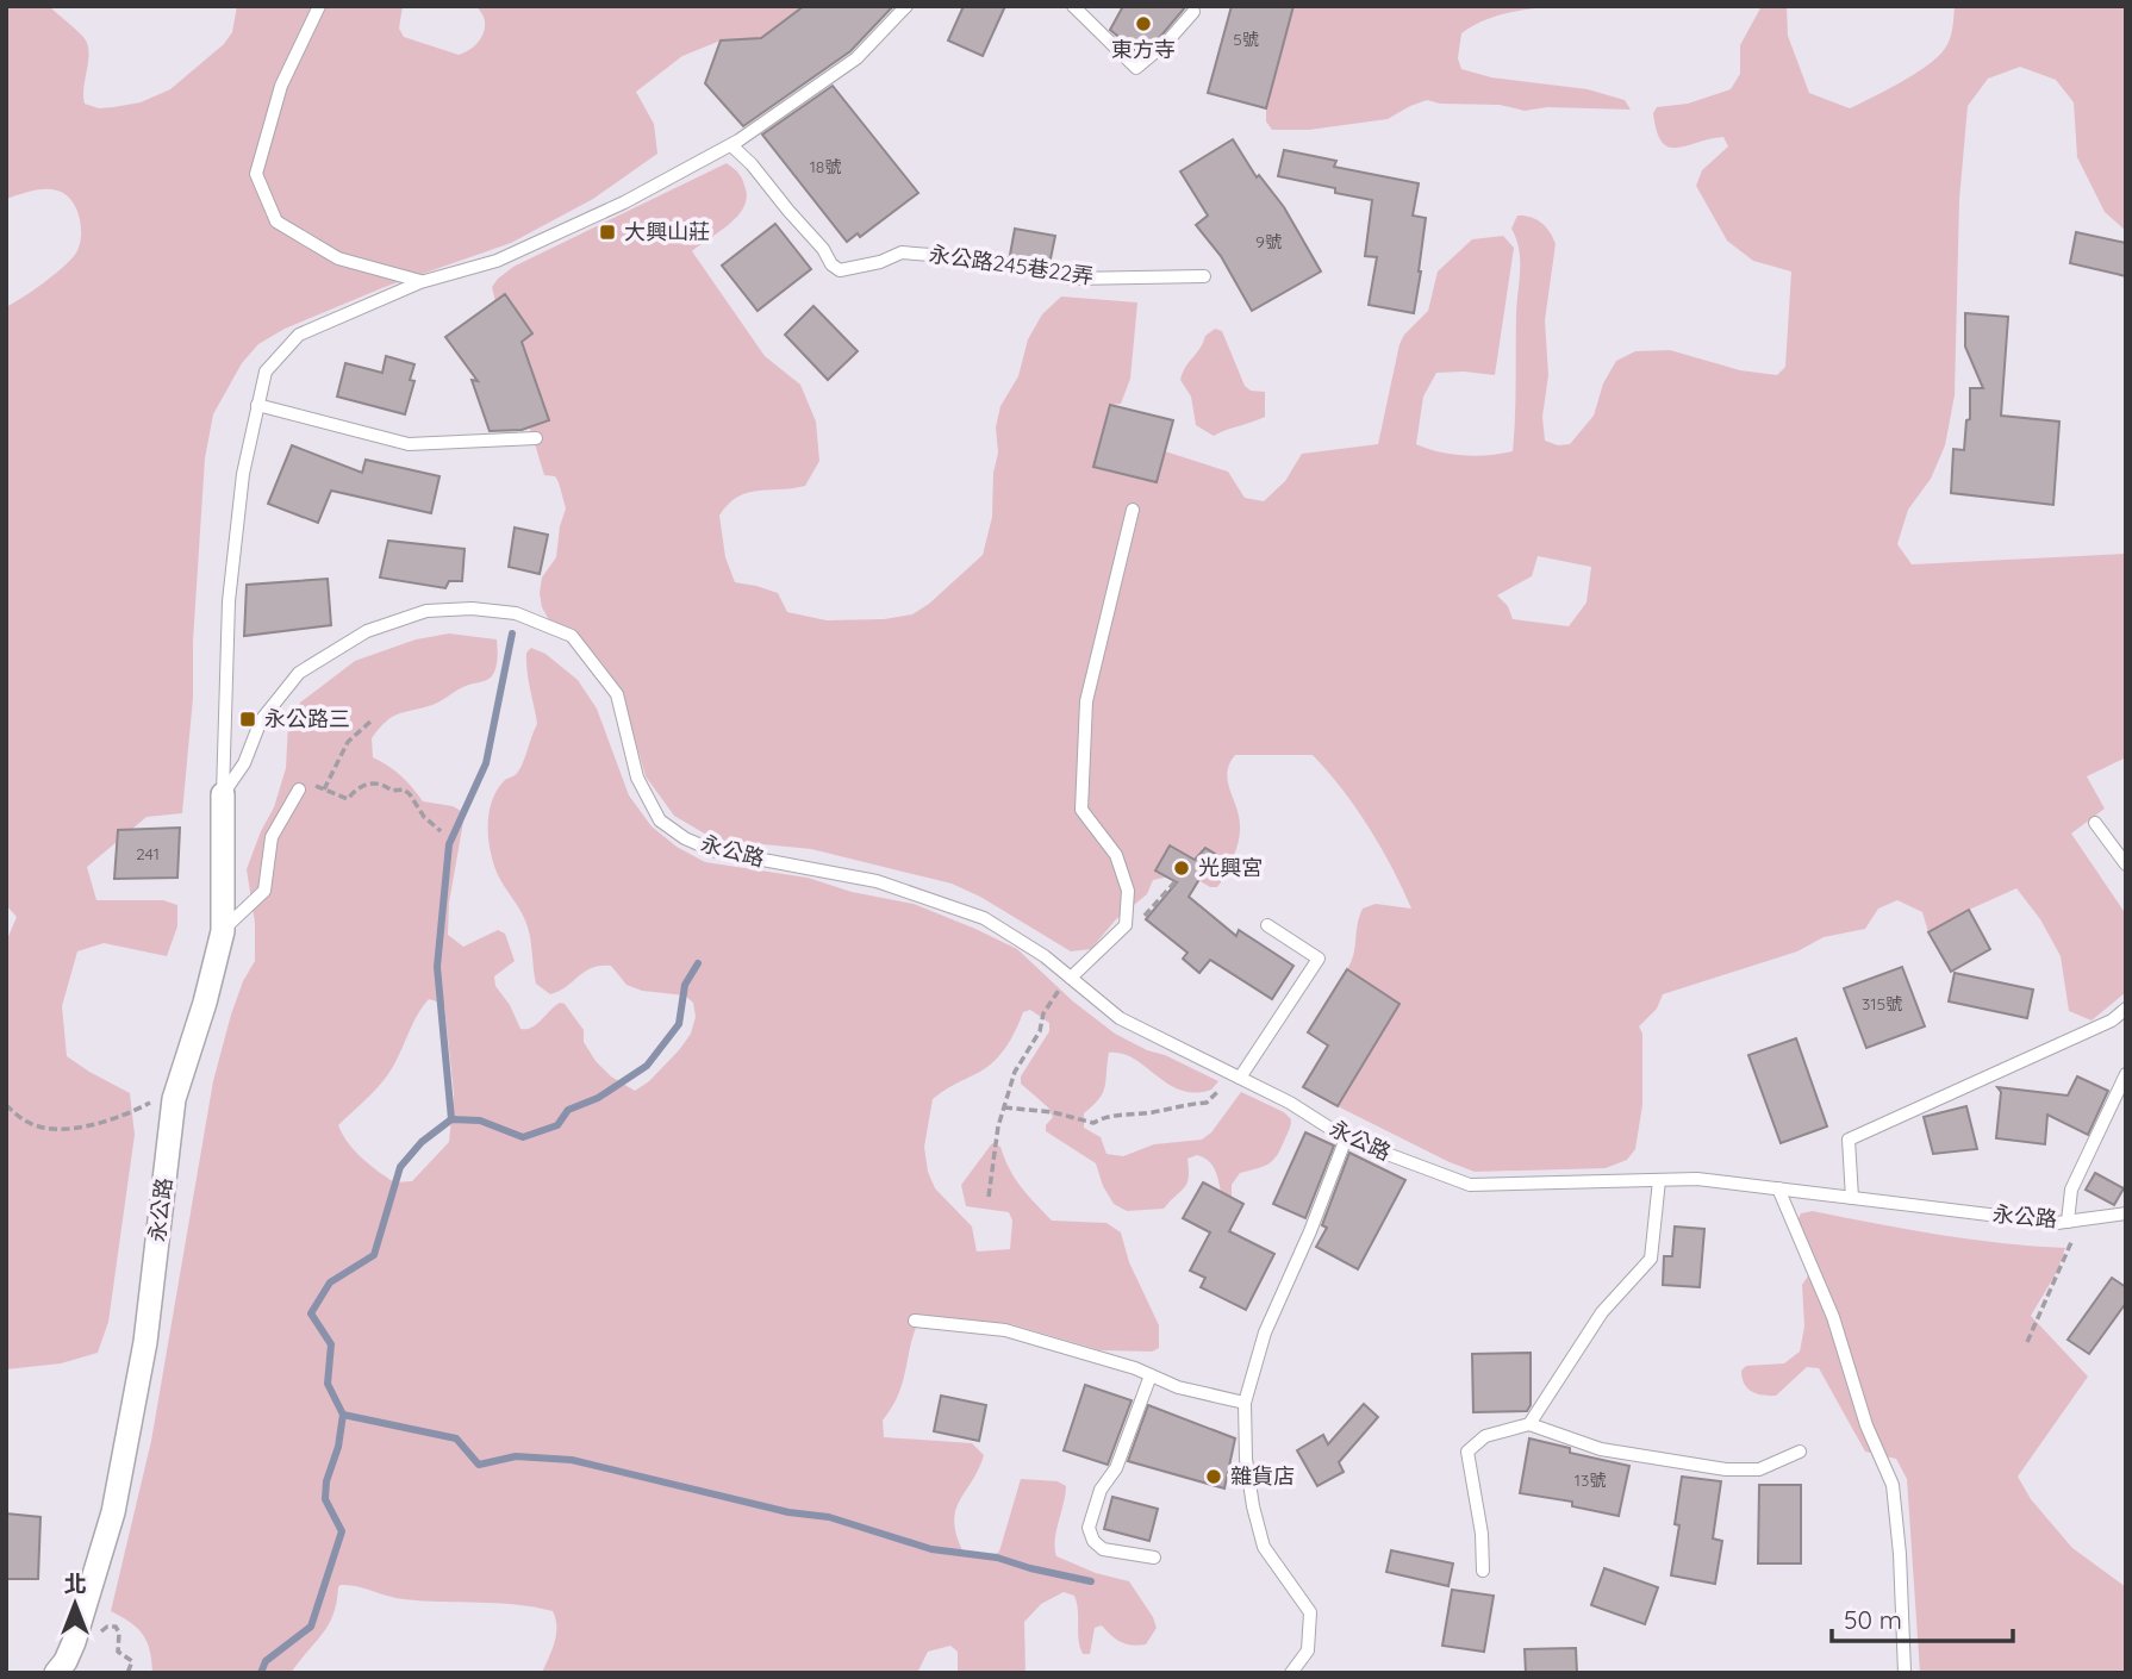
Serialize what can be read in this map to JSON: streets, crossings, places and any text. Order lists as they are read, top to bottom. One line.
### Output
{"streets":{"street":["永公路"],"lane":["永公路245巷22弄"]},"places":{"other":["東方寺","光興宮","雜貨店"],"transit":["大興山莊","永公路三"]},"house_numbers":["5號","18號","9號","241","315號","13號"],"scale_bar":"50 m","north":"top"}
